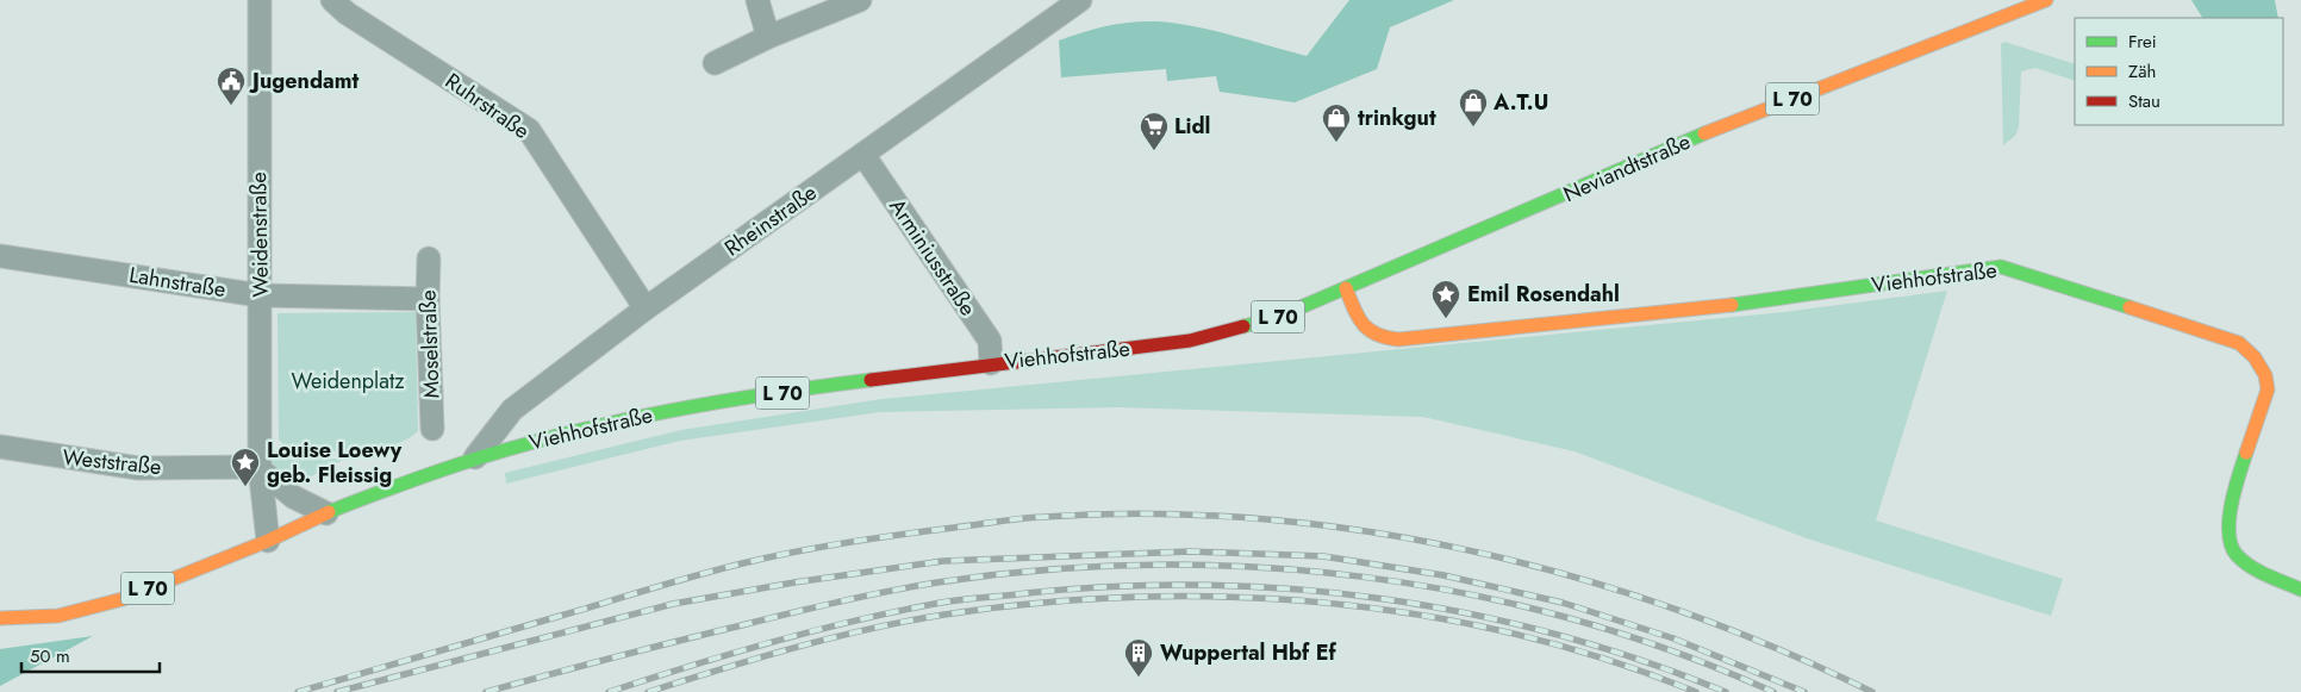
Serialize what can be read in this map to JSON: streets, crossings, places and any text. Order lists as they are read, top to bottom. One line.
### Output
{"streets":{"main road":["L 70","Neviandtstraße","Viehhofstraße"],"street":["Ruhrstraße","Rheinstraße","Weidenstraße","Arminiusstraße","Lahnstraße","Moselstraße","Weststraße"]},"crossings":[["Ruhrstraße","Rheinstraße"],["Neviandtstraße","Viehhofstraße"],["Rheinstraße","Arminiusstraße"],["Rheinstraße","Viehhofstraße"],["Weidenstraße","Viehhofstraße"],["Weidenstraße","Lahnstraße"],["Weidenstraße","Weststraße"],["Arminiusstraße","Viehhofstraße"],["Lahnstraße","Moselstraße"]],"parks":["Weidenplatz"],"places":{"public building":["Jugendamt"],"shop":["A.T.U","trinkgut"],"supermarket":["Lidl"],"place":["Emil Rosendahl","Louise Loewy geb. Fleissig"],"building":["Wuppertal Hbf Ef"]},"legend":["Frei","Zäh","Stau"],"scale_bar":"50 m"}
